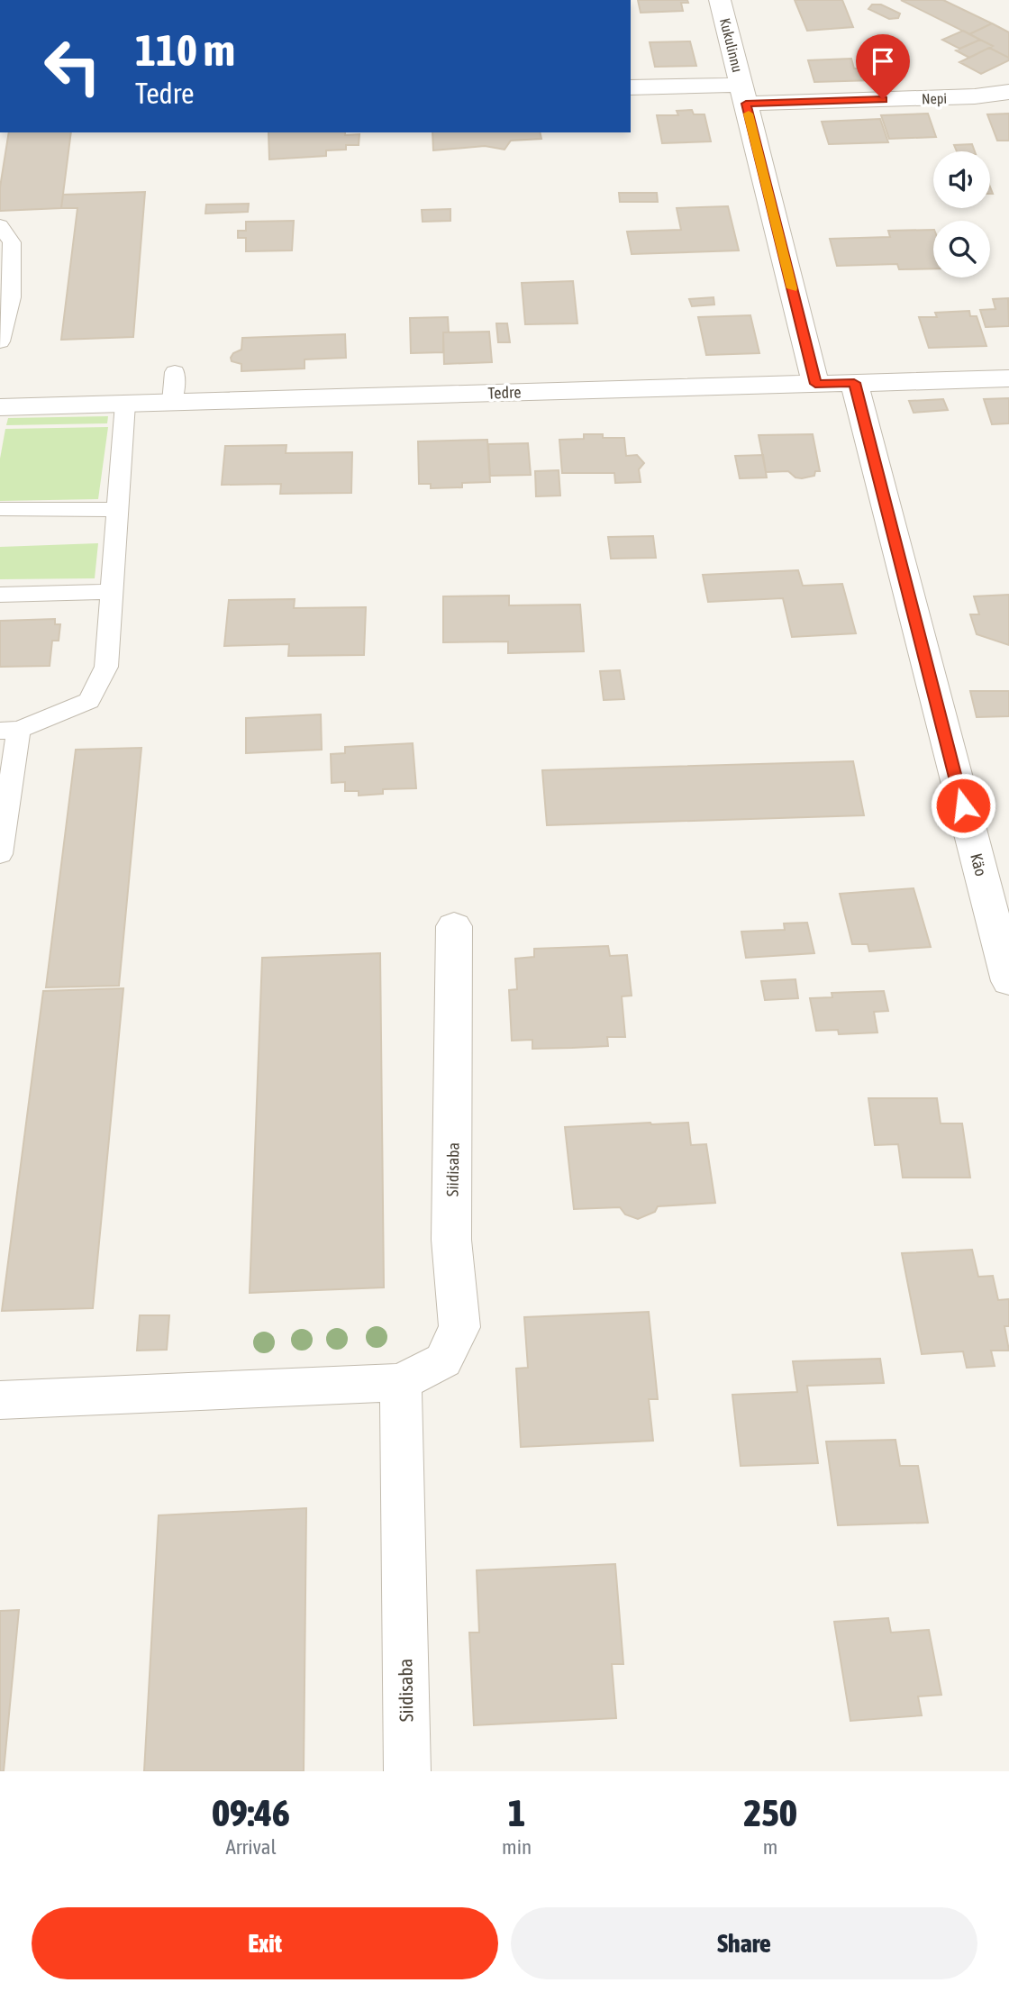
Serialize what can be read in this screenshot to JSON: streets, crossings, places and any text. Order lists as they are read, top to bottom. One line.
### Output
{"streets":{"street":["Kukulinnu","Nepi","Tedre","Käo","Siidisaba"]},"crossings":[["Kukulinnu","Nepi"],["Kukulinnu","Tedre"],["Tedre","Käo"]],"page":{"turn":["110 m","Tedre"],"eta":["09:46","Arrival","1","min","250","m"],"buttons":["Exit","Share"]}}
